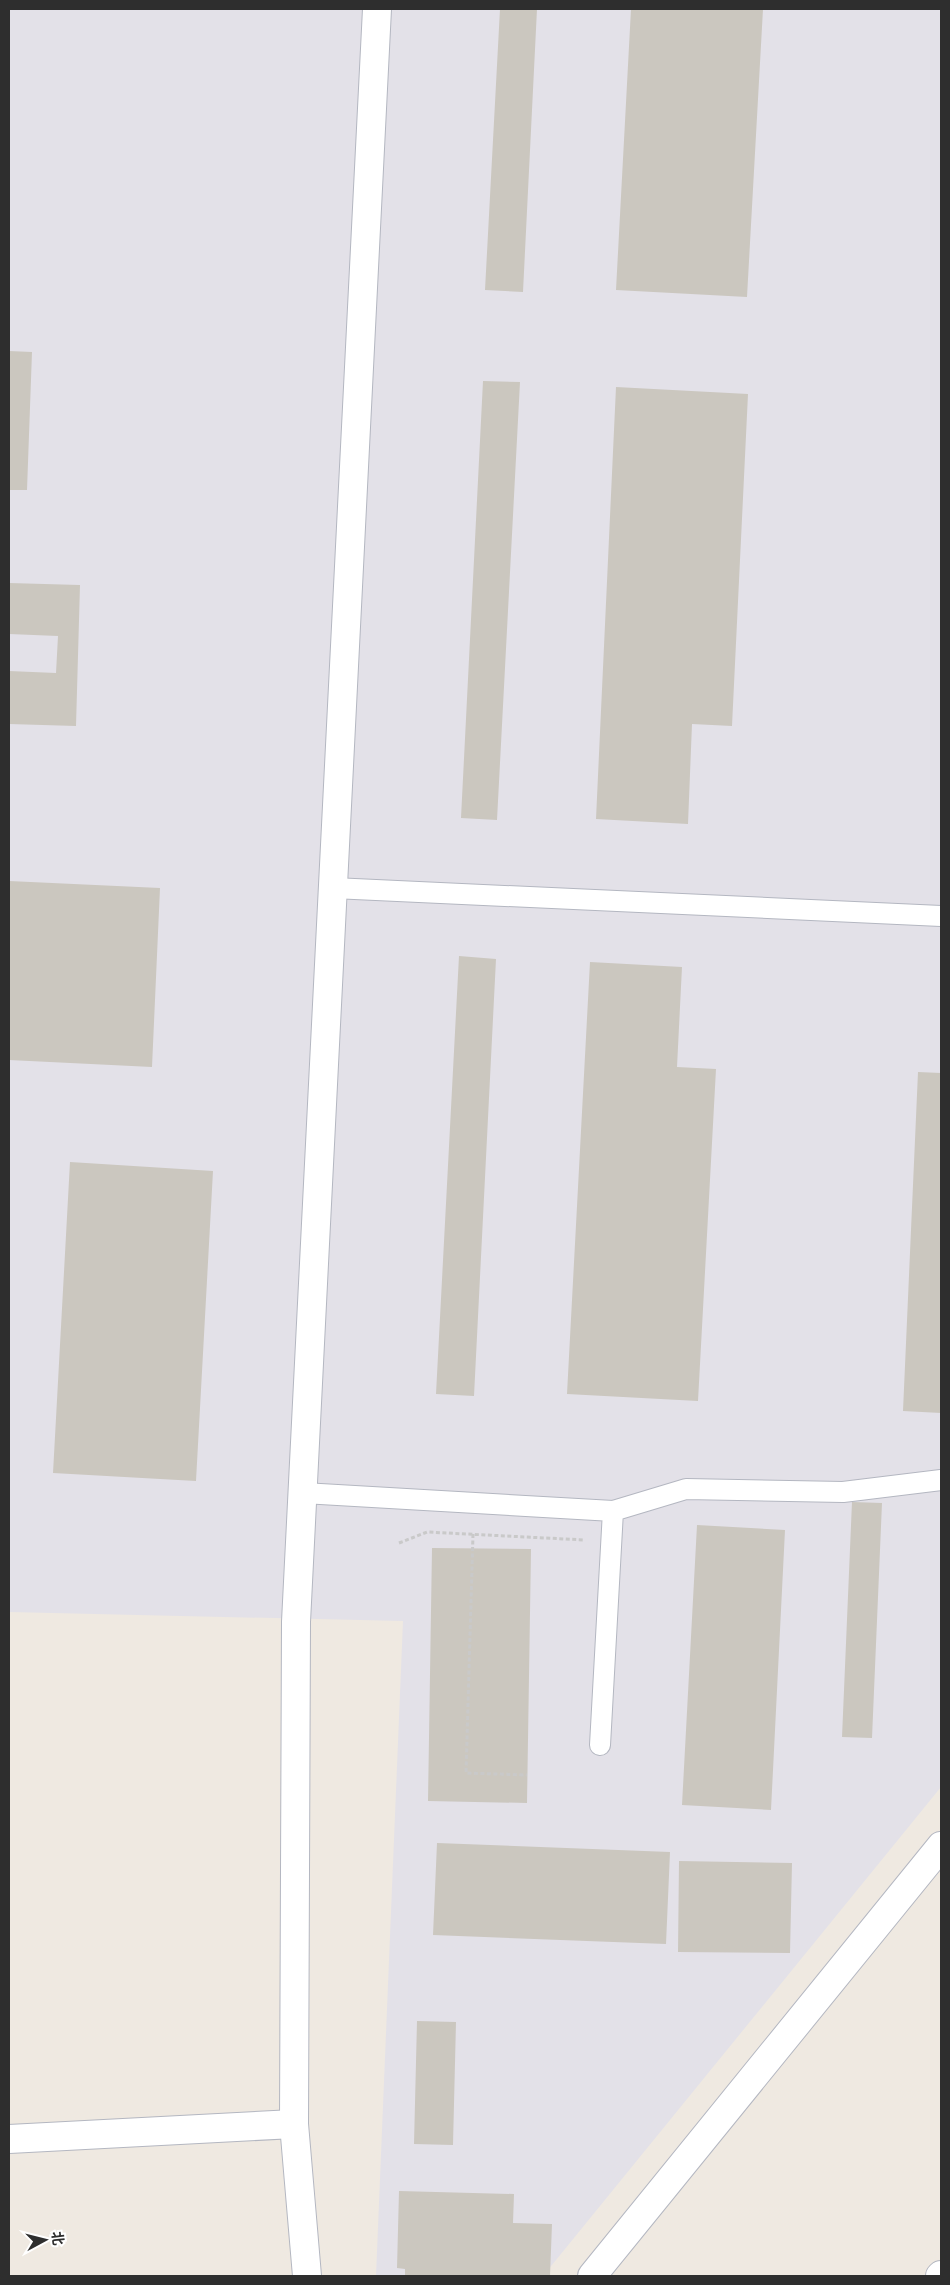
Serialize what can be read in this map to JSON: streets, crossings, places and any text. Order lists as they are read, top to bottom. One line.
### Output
{"north":"right"}
